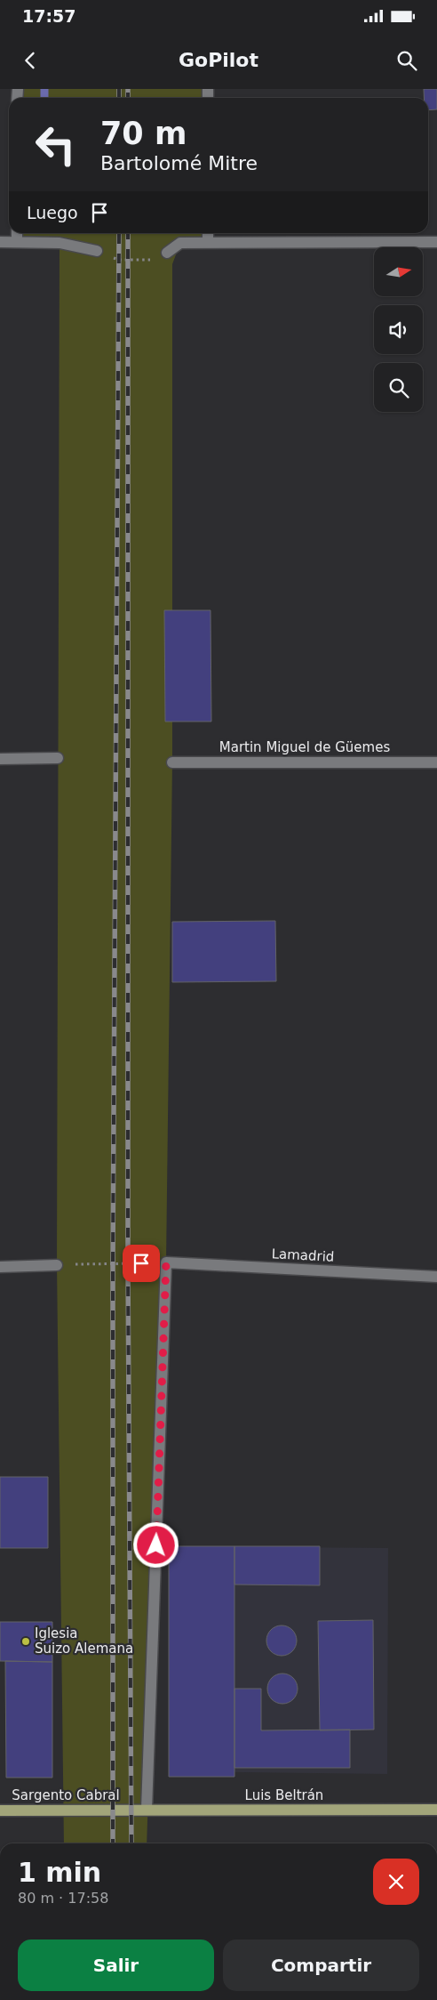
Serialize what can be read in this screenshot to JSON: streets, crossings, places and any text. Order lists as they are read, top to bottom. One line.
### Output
{"streets":{"main road":["Sargento Cabral","Luis Beltrán"],"street":["Martin Miguel de Güemes","Lamadrid"]},"crossings":[["Sargento Cabral","Luis Beltrán"]],"places":["Iglesia Suizo Alemana"],"north":"right","page":{"status":"17:57","header":"GoPilot","turn":["70 m","Bartolomé Mitre"],"then":"Luego","heading":["1 min","80 m · 17:58"],"buttons":["Salir","Compartir"]}}
